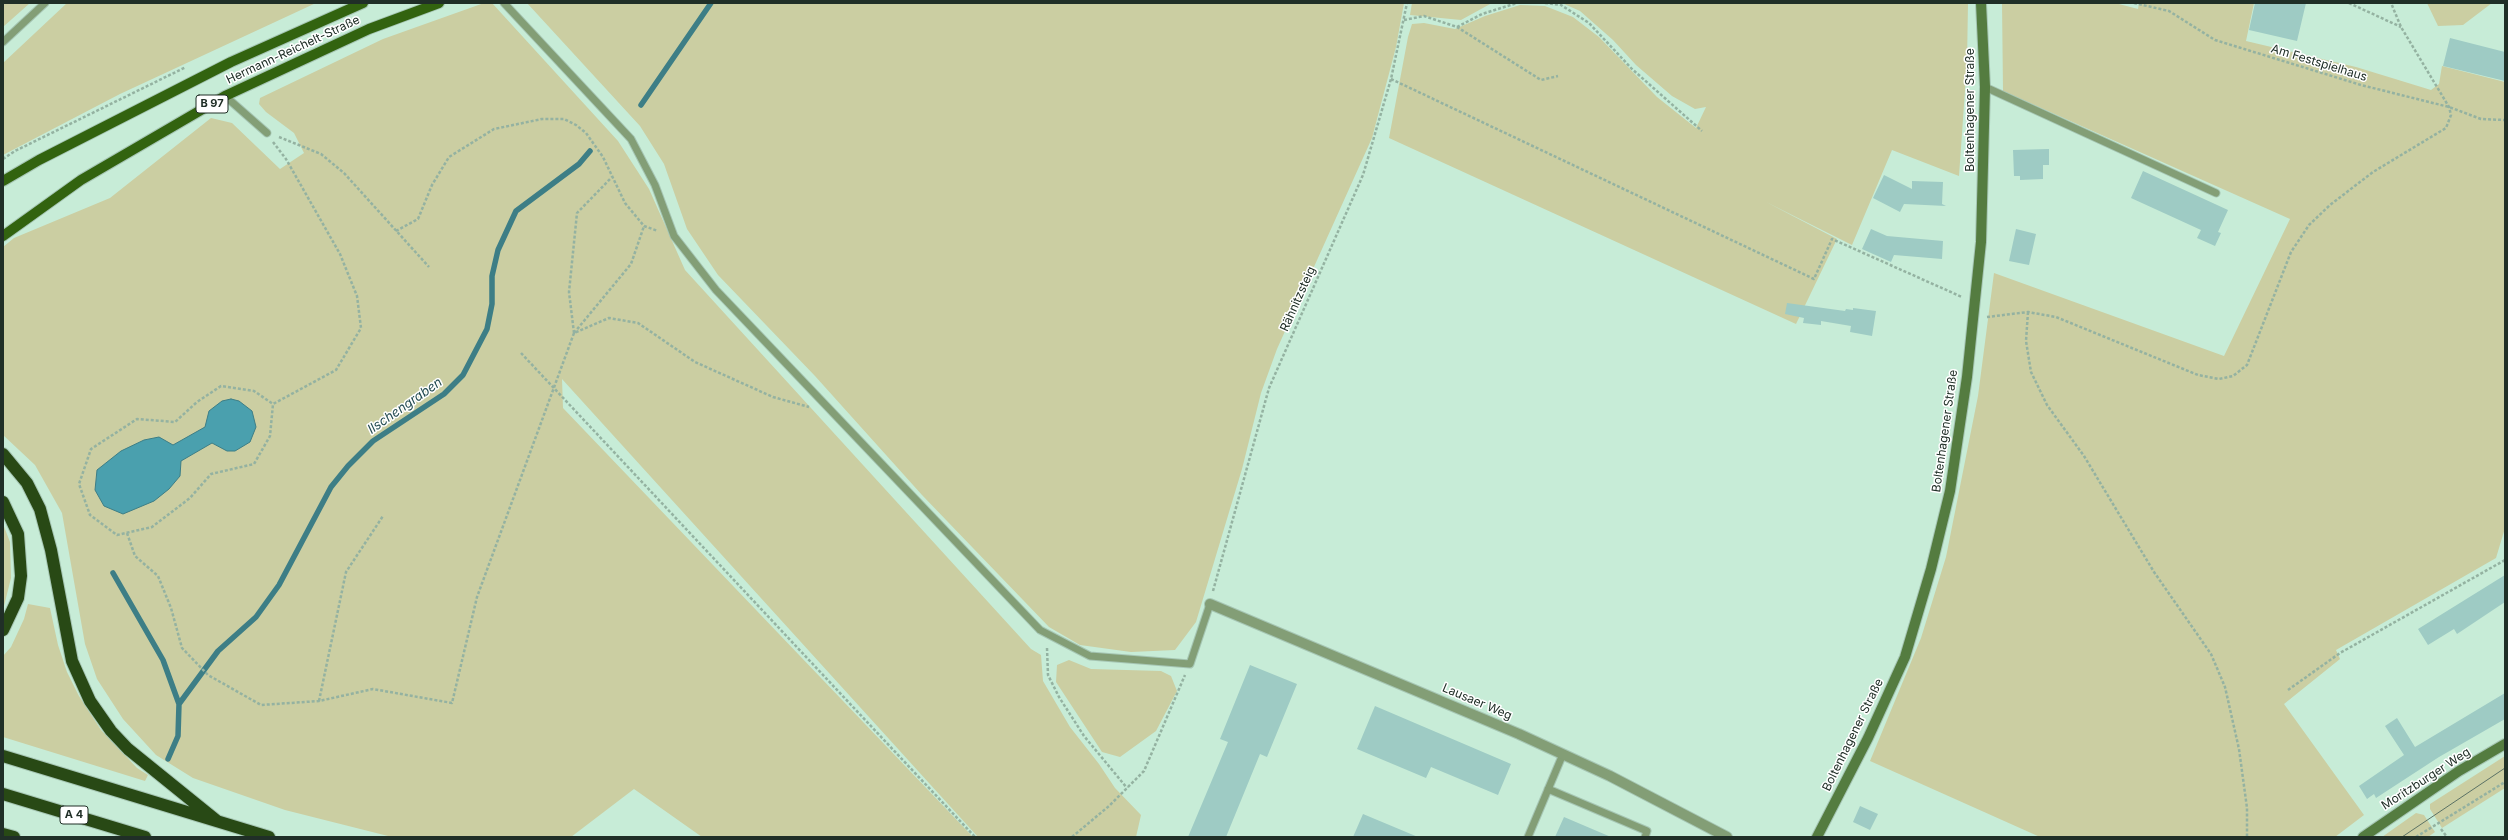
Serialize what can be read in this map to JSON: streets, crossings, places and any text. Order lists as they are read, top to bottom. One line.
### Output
{"streets":{"highway":["A 4"],"main road":["Hermann-Reichelt-Straße","B 97"],"street":["Boltenhagener Straße","Lausaer Weg","Moritzburger Weg"],"path":["Am Festspielhaus","Rähnitzsteig"]},"crossings":[["Rähnitzsteig","Lausaer Weg"]],"water":["Ilschengraben"]}
